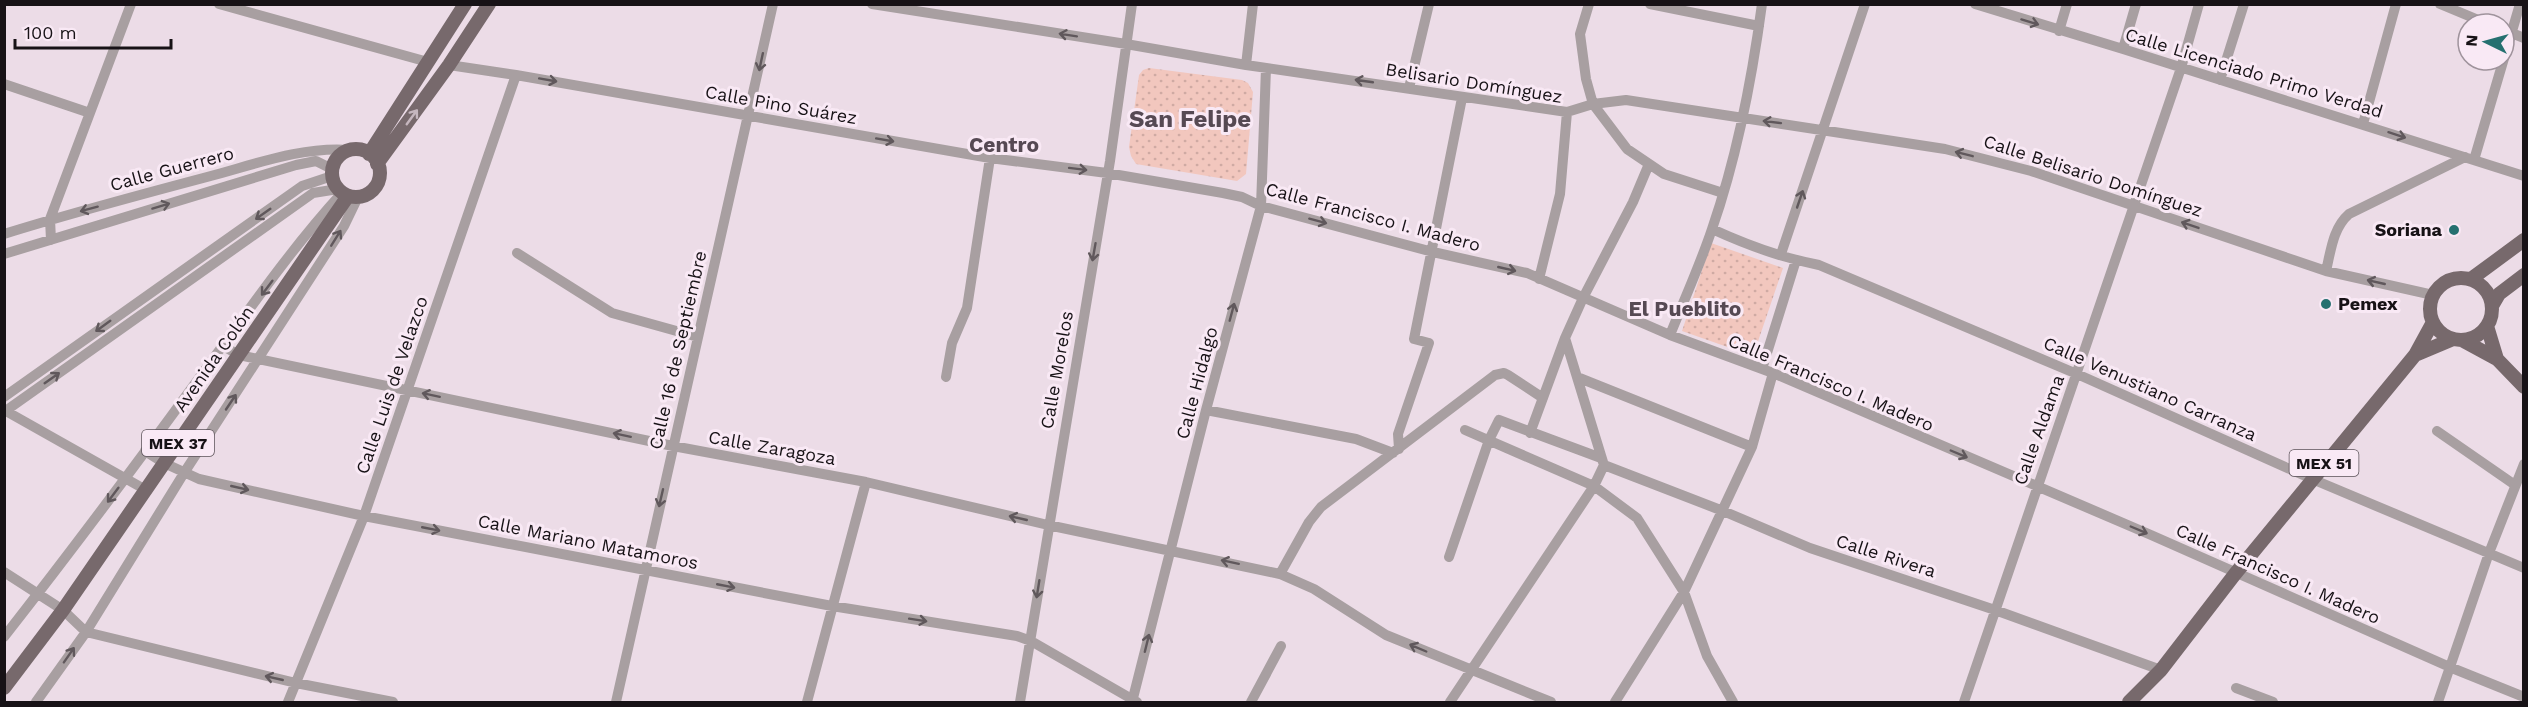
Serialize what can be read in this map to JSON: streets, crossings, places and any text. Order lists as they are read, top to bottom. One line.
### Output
{"streets":{"main road":["Avenida Colón","MEX 37","MEX 51"],"street":["Calle Licenciado Primo Verdad","Belisario Domínguez","Calle Pino Suárez","Calle Guerrero","Calle Belisario Domínguez","Calle Francisco I. Madero","Calle 16 de Septiembre","Calle Morelos","Calle Hidalgo","Calle Luis de Velazco","Calle Venustiano Carranza","Calle Aldama","Calle Zaragoza","Calle Mariano Matamoros","Calle Rivera"]},"crossings":[["Calle Licenciado Primo Verdad","Calle Aldama"],["Belisario Domínguez","Calle Belisario Domínguez"],["Belisario Domínguez","Calle Francisco I. Madero"],["Belisario Domínguez","Calle Morelos"],["Belisario Domínguez","Calle Hidalgo"],["Calle Pino Suárez","Calle Francisco I. Madero"],["Calle Pino Suárez","Calle 16 de Septiembre"],["Calle Pino Suárez","Calle Morelos"],["Calle Pino Suárez","Calle Luis de Velazco"],["Calle Pino Suárez","MEX 37"],["Calle Guerrero","Avenida Colón"],["Calle Guerrero","MEX 37"],["Calle Belisario Domínguez","Calle Aldama"],["Calle Belisario Domínguez","MEX 51"],["Calle Francisco I. Madero","Calle Morelos"],["Calle Francisco I. Madero","Calle Hidalgo"],["Calle Francisco I. Madero","Calle Aldama"],["Calle Francisco I. Madero","MEX 51"],["Calle 16 de Septiembre","Calle Zaragoza"],["Calle 16 de Septiembre","Calle Mariano Matamoros"],["Avenida Colón","MEX 37"],["Avenida Colón","Calle Zaragoza"],["Avenida Colón","Calle Mariano Matamoros"],["Calle Morelos","Calle Zaragoza"],["Calle Morelos","Calle Mariano Matamoros"],["Calle Hidalgo","Calle Zaragoza"],["Calle Hidalgo","Calle Mariano Matamoros"],["Calle Luis de Velazco","Calle Zaragoza"],["Calle Luis de Velazco","Calle Mariano Matamoros"],["Calle Venustiano Carranza","Calle Aldama"],["Calle Venustiano Carranza","MEX 51"],["Calle Aldama","Calle Rivera"],["MEX 51","Calle Rivera"]],"one_way":["Belisario Domínguez","Calle Pino Suárez","Calle Belisario Domínguez","Calle Francisco I. Madero","Calle Morelos","Calle Hidalgo","Calle Zaragoza","Calle Mariano Matamoros"],"districts":["San Felipe","Centro","El Pueblito"],"places":["Soriana","Pemex"],"scale_bar":"100 m","north":"left"}
